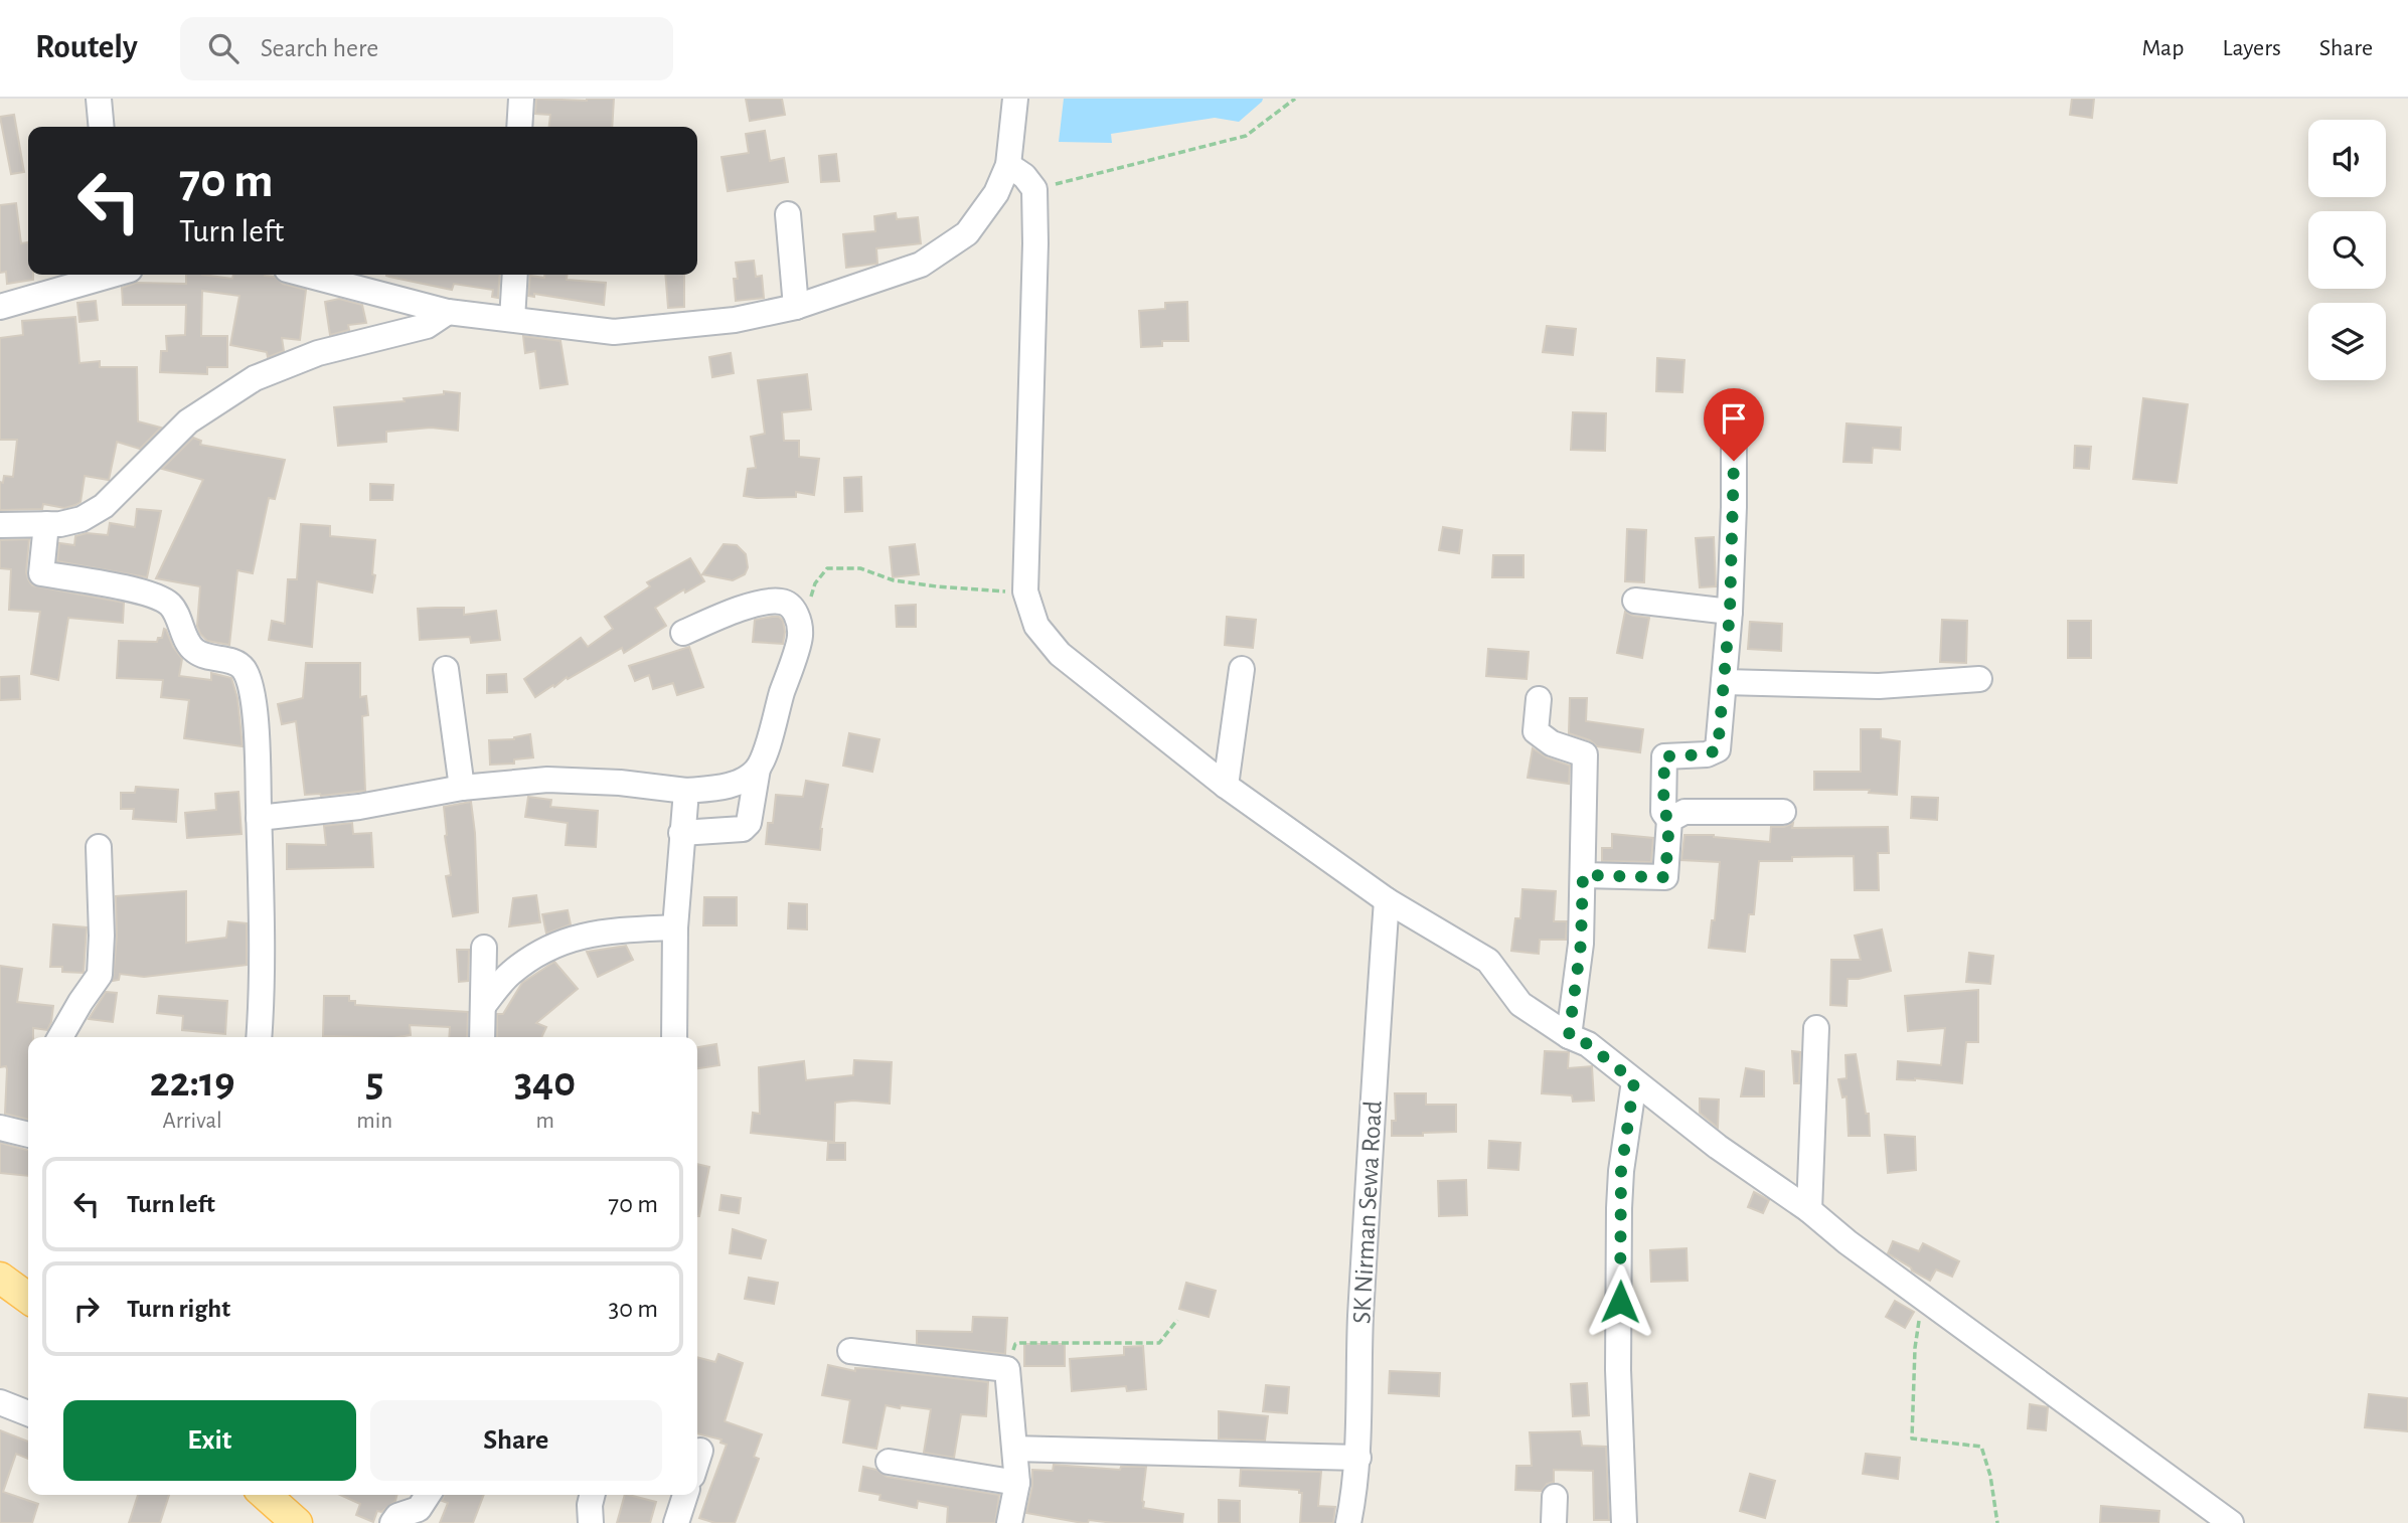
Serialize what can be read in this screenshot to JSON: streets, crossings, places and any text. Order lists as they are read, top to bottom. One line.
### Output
{"streets":{"street":["SK Nirman Sewa Road"]},"page":{"header":"Routely","search":"Search here","nav":["Map","Layers","Share"],"turn":["70 m","Turn left"],"eta":["22:19","Arrival","5","min","340","m"],"list":[{"name":"Turn left","value":"70 m"},{"name":"Turn right","value":"30 m"}],"buttons":["Exit","Share"]}}
